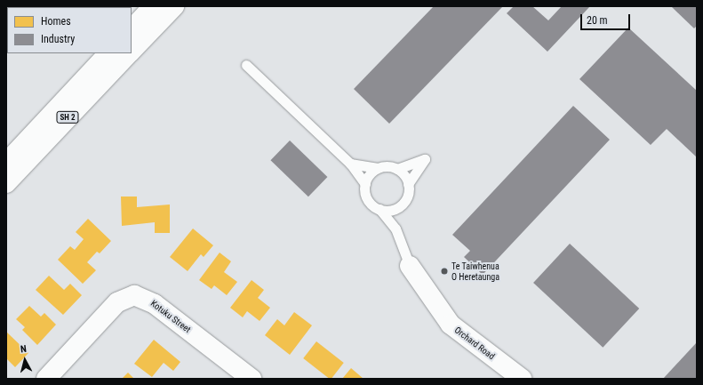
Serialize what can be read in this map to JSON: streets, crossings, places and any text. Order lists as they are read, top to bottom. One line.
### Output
{"streets":{"main road":["SH 2","Kotuku Street","Orchard Road"]},"places":["Te Taiwhenua O Heretaunga"],"legend":["Homes","Industry"],"scale_bar":"20 m","north":"top"}
